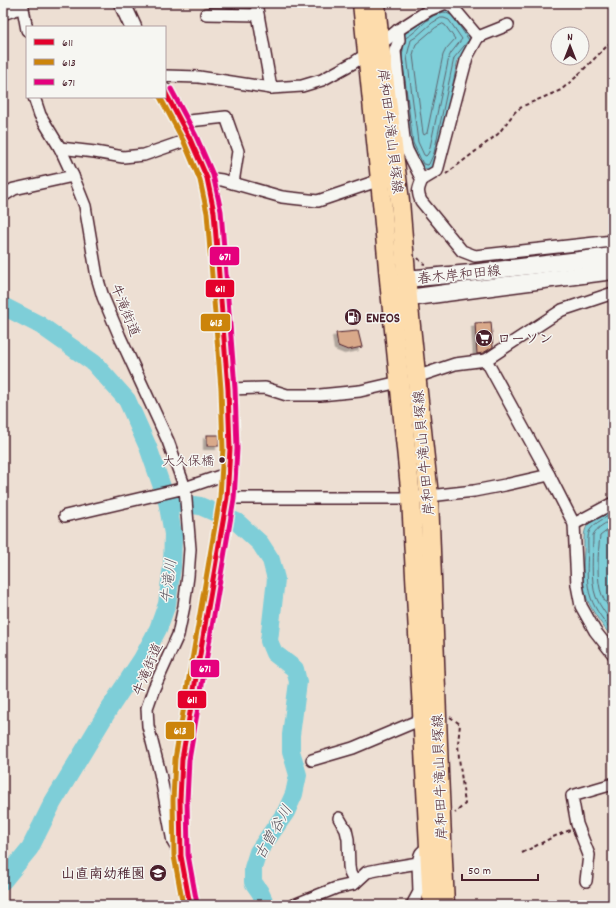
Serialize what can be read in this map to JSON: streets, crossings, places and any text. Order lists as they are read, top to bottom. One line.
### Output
{"streets":{"main road":["岸和田牛滝山貝塚線"],"street":["春木岸和田線","牛滝街道"]},"crossings":[["岸和田牛滝山貝塚線","春木岸和田線"]],"water":["牛滝川","古曽谷川"],"places":{"fuel station":["ENEOS"],"supermarket":["ローソン"],"other":["大久保橋"],"school or university":["山直南幼稚園"]},"lines":["transit line 671","transit line 611","transit line 613"],"legend":["611","613","671"],"scale_bar":"50 m","north":"top"}
